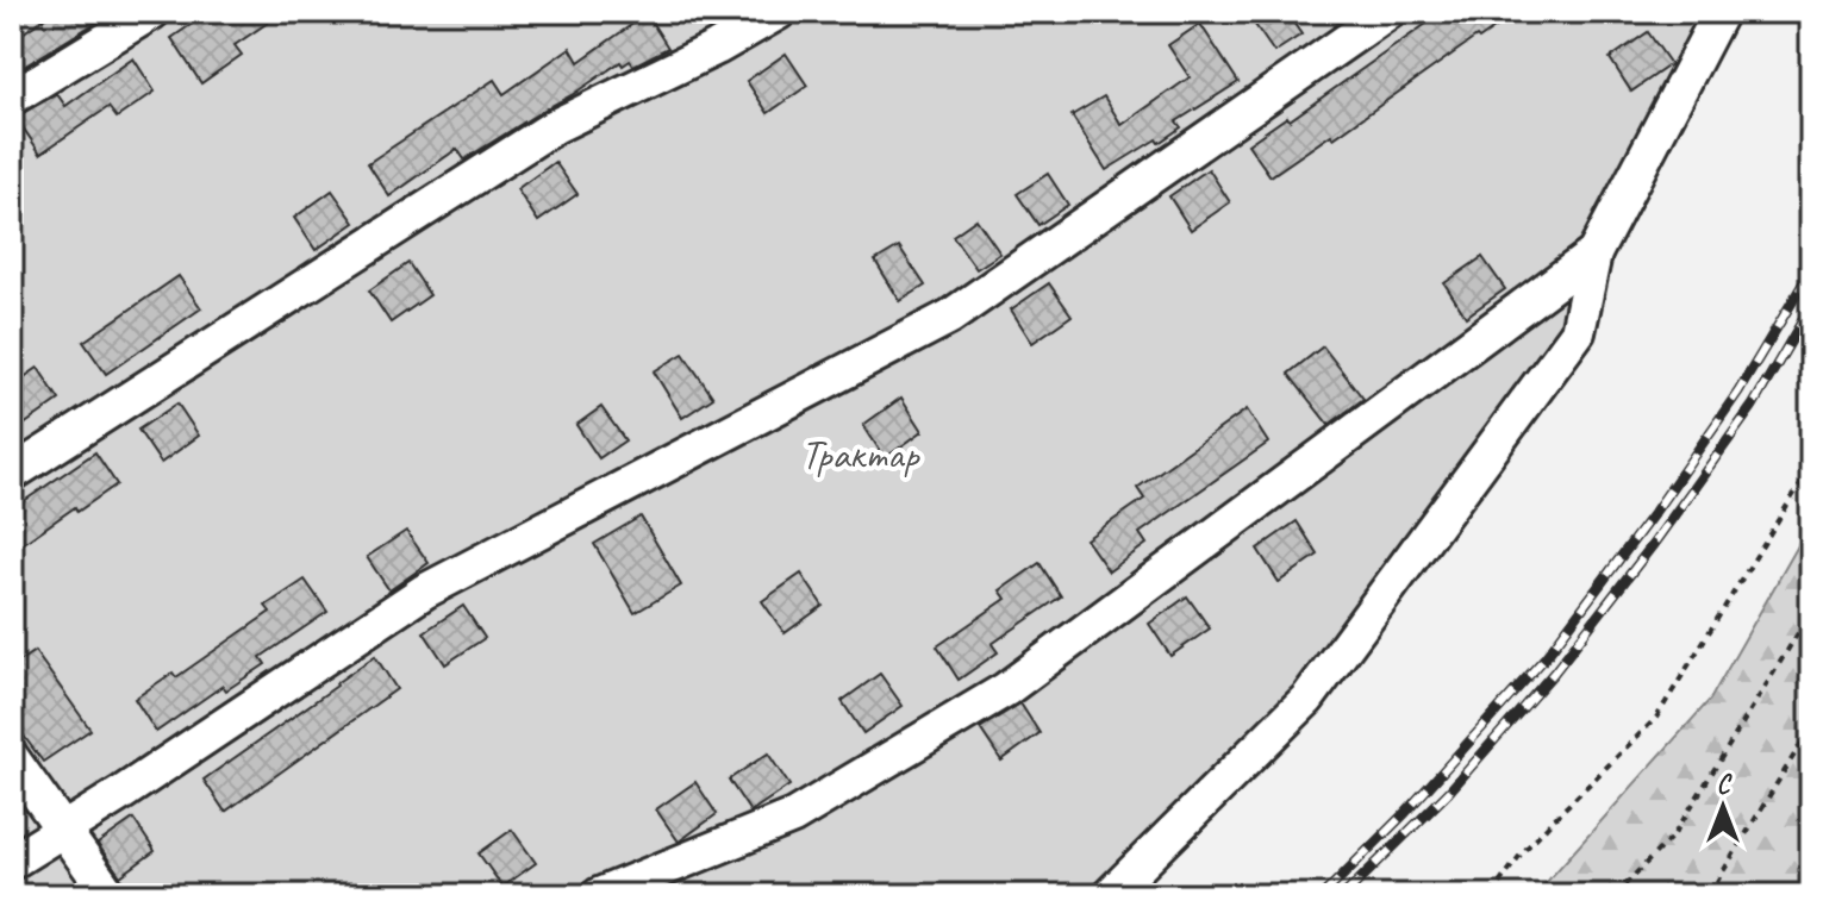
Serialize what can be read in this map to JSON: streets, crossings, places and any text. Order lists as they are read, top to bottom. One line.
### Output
{"parks":["Трактар"],"north":"top"}
